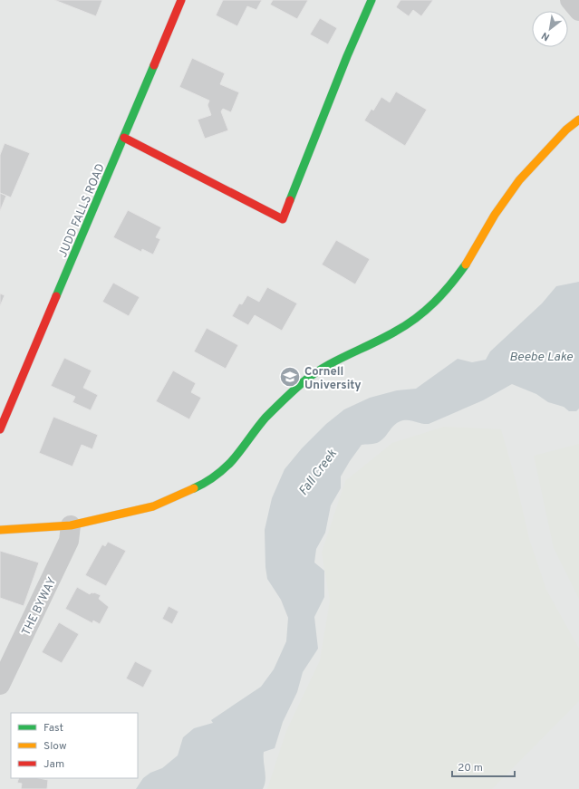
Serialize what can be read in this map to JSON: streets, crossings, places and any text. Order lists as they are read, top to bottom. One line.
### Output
{"streets":{"street":["JUDD FALLS ROAD","THE BYWAY"]},"water":["Beebe Lake","Fall Creek"],"places":{"school or university":["Cornell University"]},"legend":["Fast","Slow","Jam"],"scale_bar":"20 m","north":"bottom left"}
